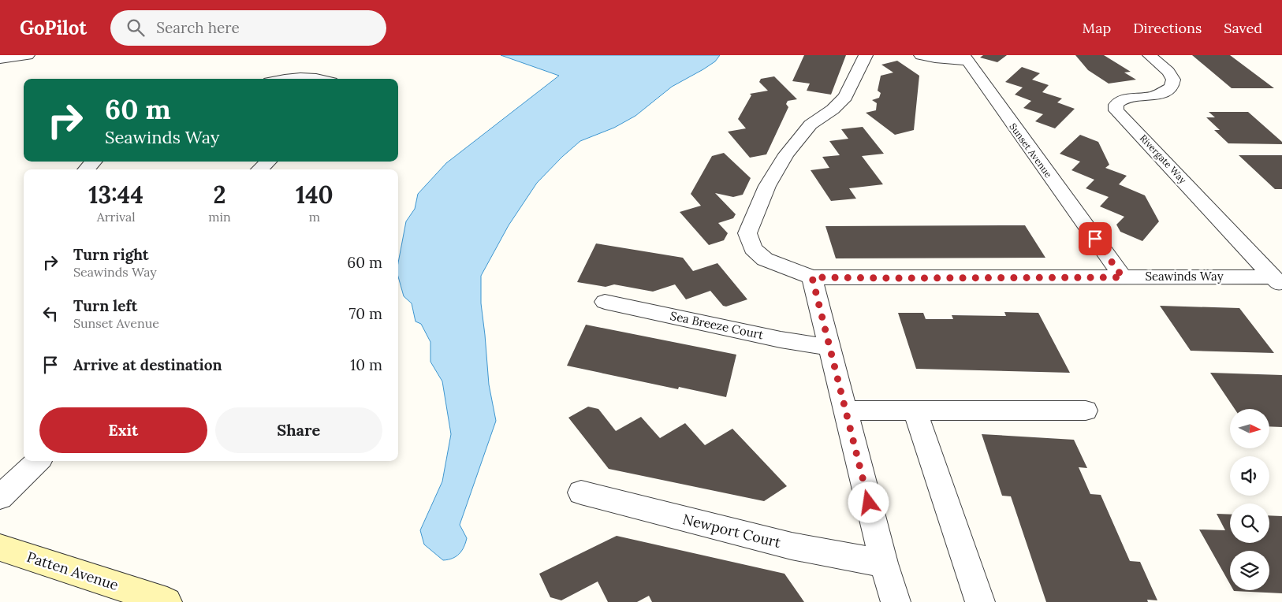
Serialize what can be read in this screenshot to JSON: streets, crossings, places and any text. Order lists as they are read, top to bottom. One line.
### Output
{"streets":{"street":["Sunset Avenue","Rivergate Way","Seawinds Way","Sea Breeze Court","Newport Court","Patten Avenue"]},"crossings":[["Sunset Avenue","Seawinds Way"],["Rivergate Way","Seawinds Way"]],"north":"right","page":{"header":"GoPilot","search":"Search here","nav":["Map","Directions","Saved"],"turn":["60 m","Seawinds Way"],"eta":["13:44","Arrival","2","min","140","m"],"list":[{"name":"Turn right","note":"Seawinds Way","value":"60 m"},{"name":"Turn left","note":"Sunset Avenue","value":"70 m"},{"name":"Arrive at destination","value":"10 m"}],"buttons":["Exit","Share"]}}
